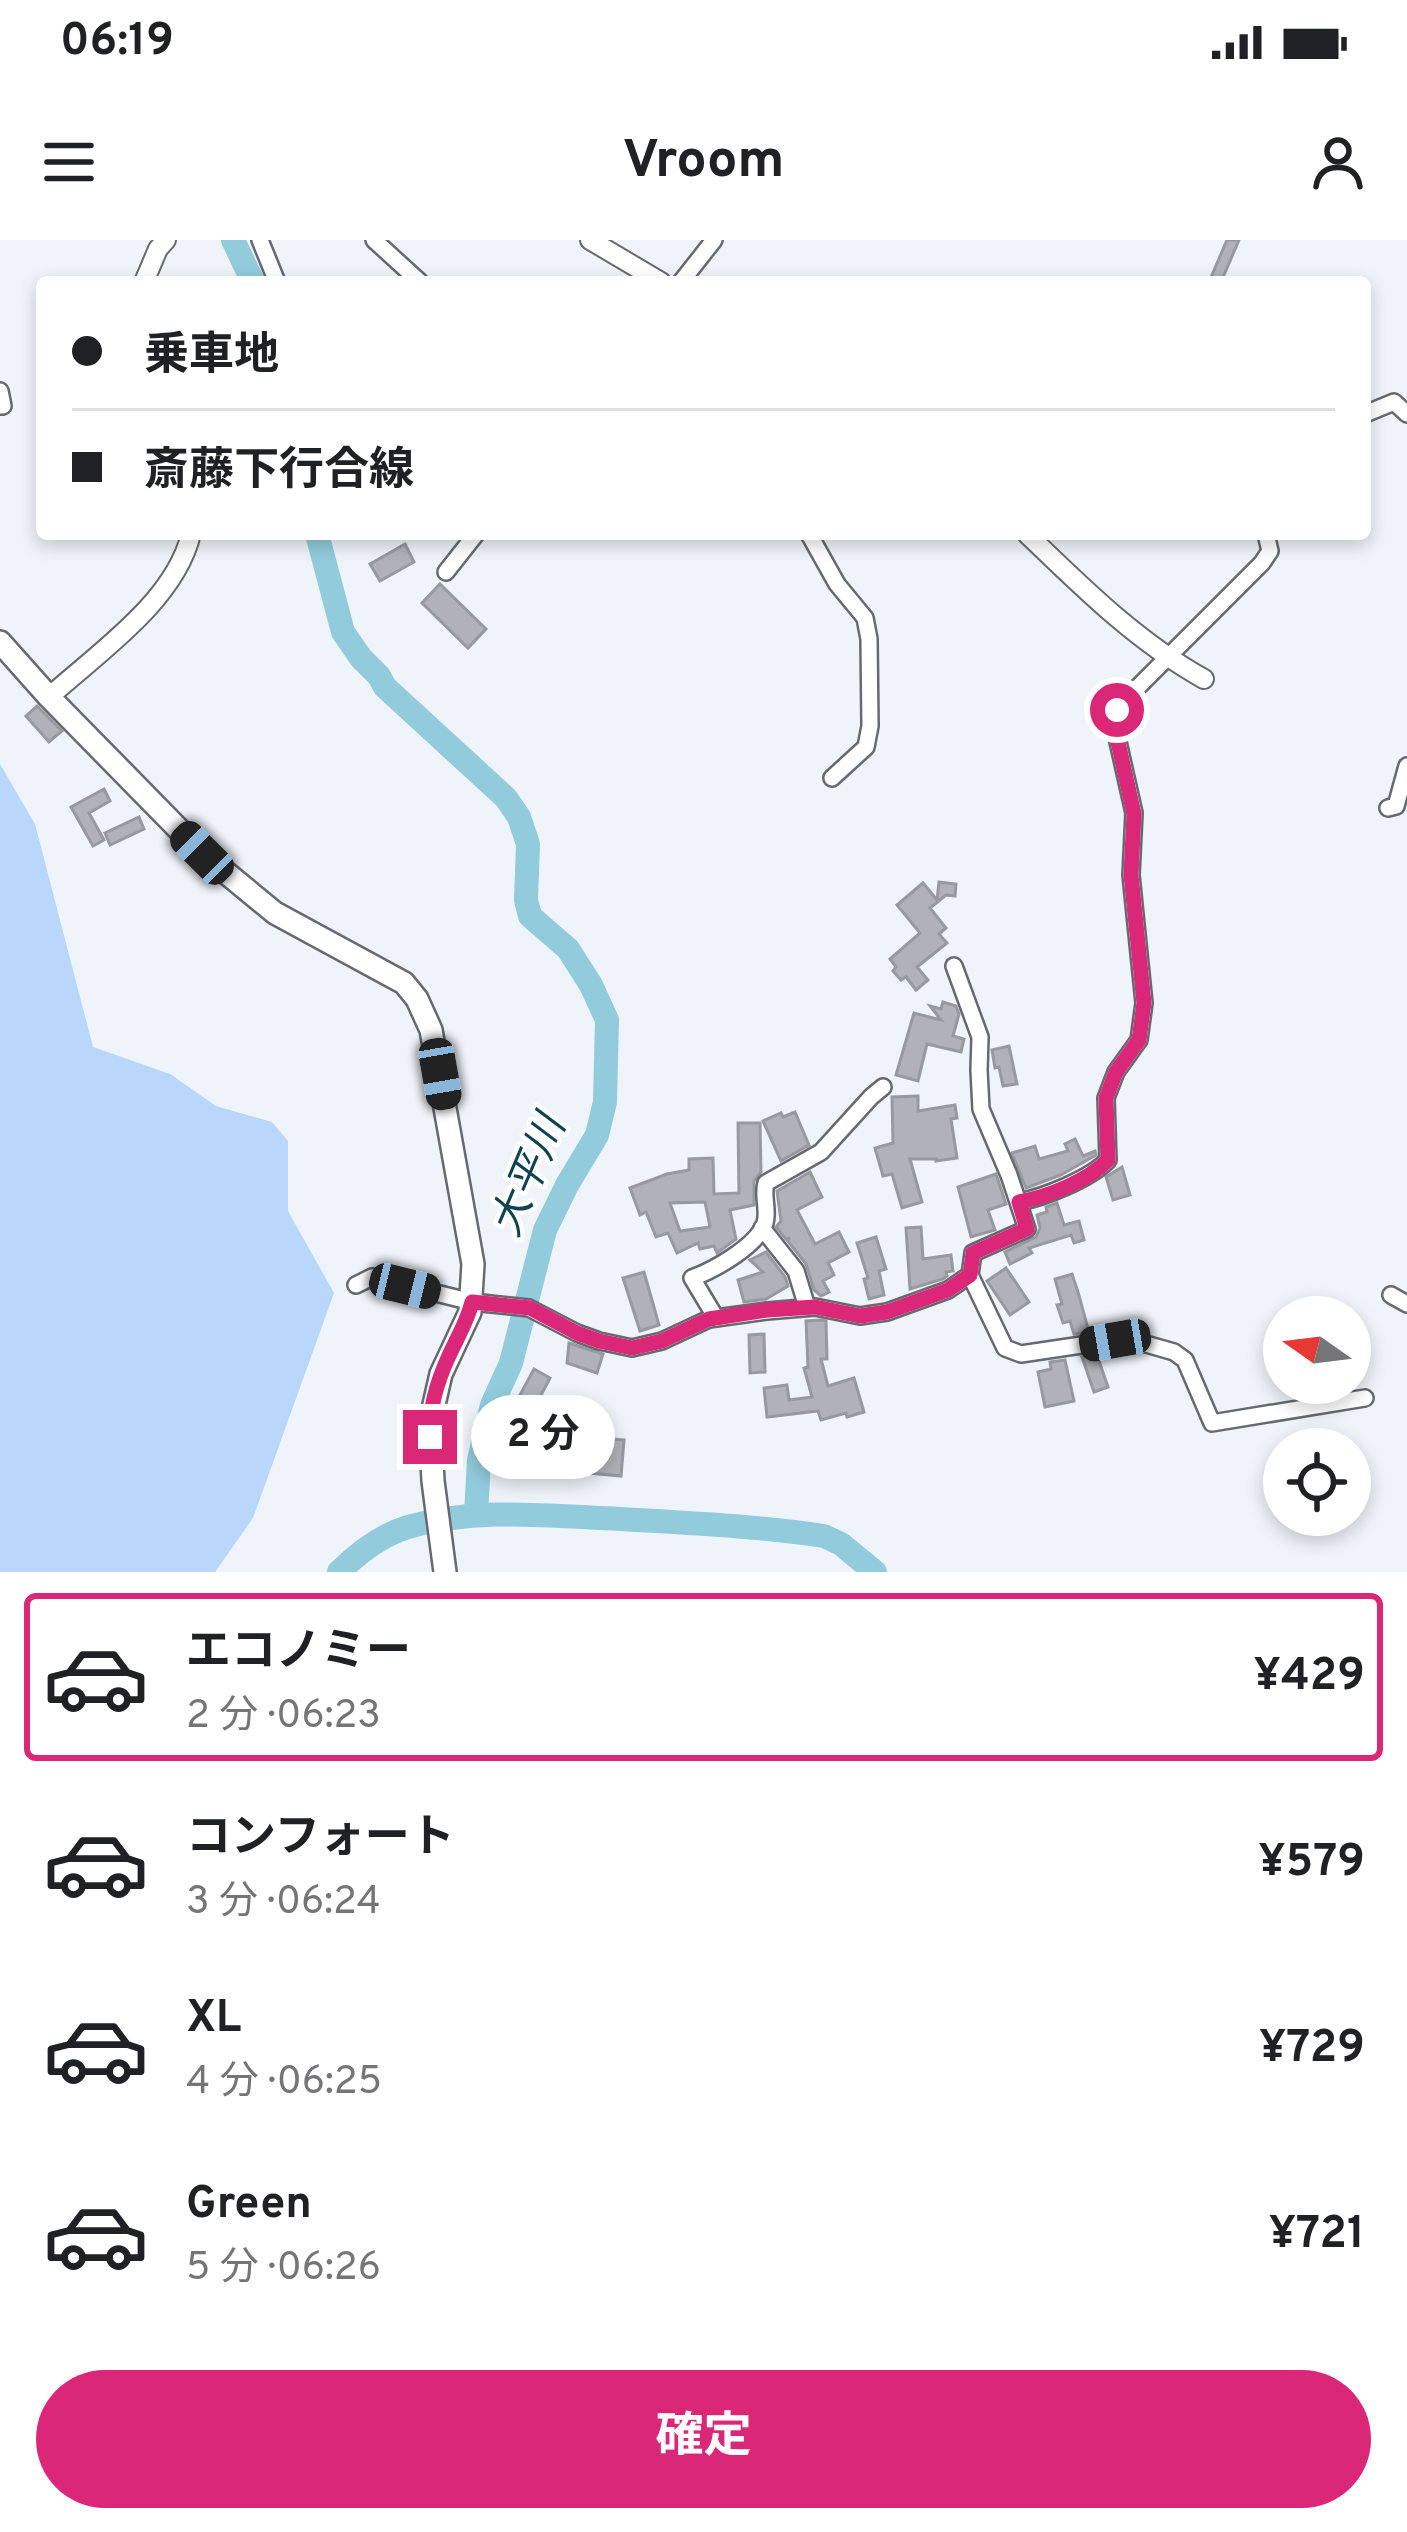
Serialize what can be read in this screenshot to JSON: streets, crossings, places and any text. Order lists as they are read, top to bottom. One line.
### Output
{"water":["大平川"],"north":"left","page":{"status":"06:19","header":"Vroom","banner":["乗車地","斎藤下行合線"],"bubble":"2 分","list":[{"name":"エコノミー","note":"2 分 · 06:23","value":"¥429"},{"name":"コンフォート","note":"3 分 · 06:24","value":"¥579"},{"name":"XL","note":"4 分 · 06:25","value":"¥729"},{"name":"Green","note":"5 分 · 06:26","value":"¥721"}],"buttons":"確定"}}
